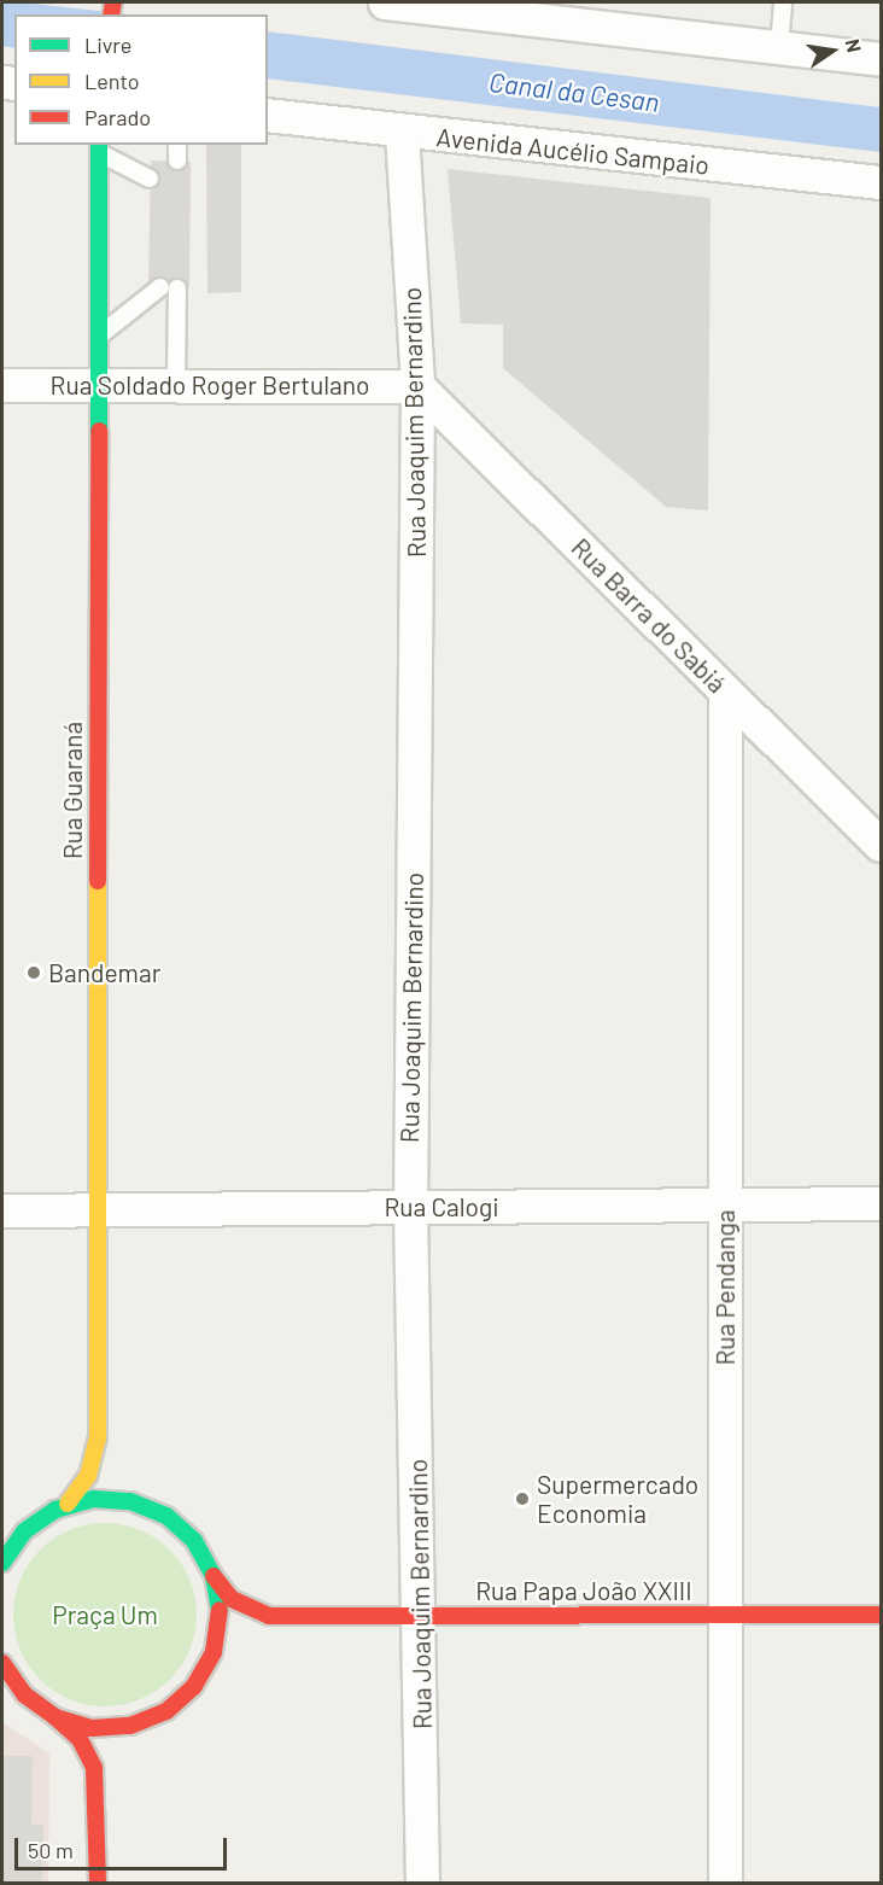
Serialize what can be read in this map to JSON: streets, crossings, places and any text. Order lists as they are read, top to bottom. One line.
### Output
{"streets":{"street":["Avenida Aucélio Sampaio","Rua Soldado Roger Bertulano","Rua Joaquim Bernardino","Rua Barra do Sabiá","Rua Guaraná","Rua Calogi","Rua Pendanga","Rua Papa João XXIII"]},"crossings":[["Avenida Aucélio Sampaio","Rua Joaquim Bernardino"],["Rua Soldado Roger Bertulano","Rua Joaquim Bernardino"],["Rua Soldado Roger Bertulano","Rua Barra do Sabiá"],["Rua Soldado Roger Bertulano","Rua Guaraná"],["Rua Joaquim Bernardino","Rua Barra do Sabiá"],["Rua Joaquim Bernardino","Rua Calogi"],["Rua Joaquim Bernardino","Rua Papa João XXIII"],["Rua Barra do Sabiá","Rua Pendanga"],["Rua Guaraná","Rua Calogi"],["Rua Calogi","Rua Pendanga"],["Rua Pendanga","Rua Papa João XXIII"]],"water":["Canal da Cesan"],"parks":["Praça Um"],"places":["Bandemar","Supermercado Economia"],"legend":["Livre","Lento","Parado"],"scale_bar":"50 m","north":"right"}
